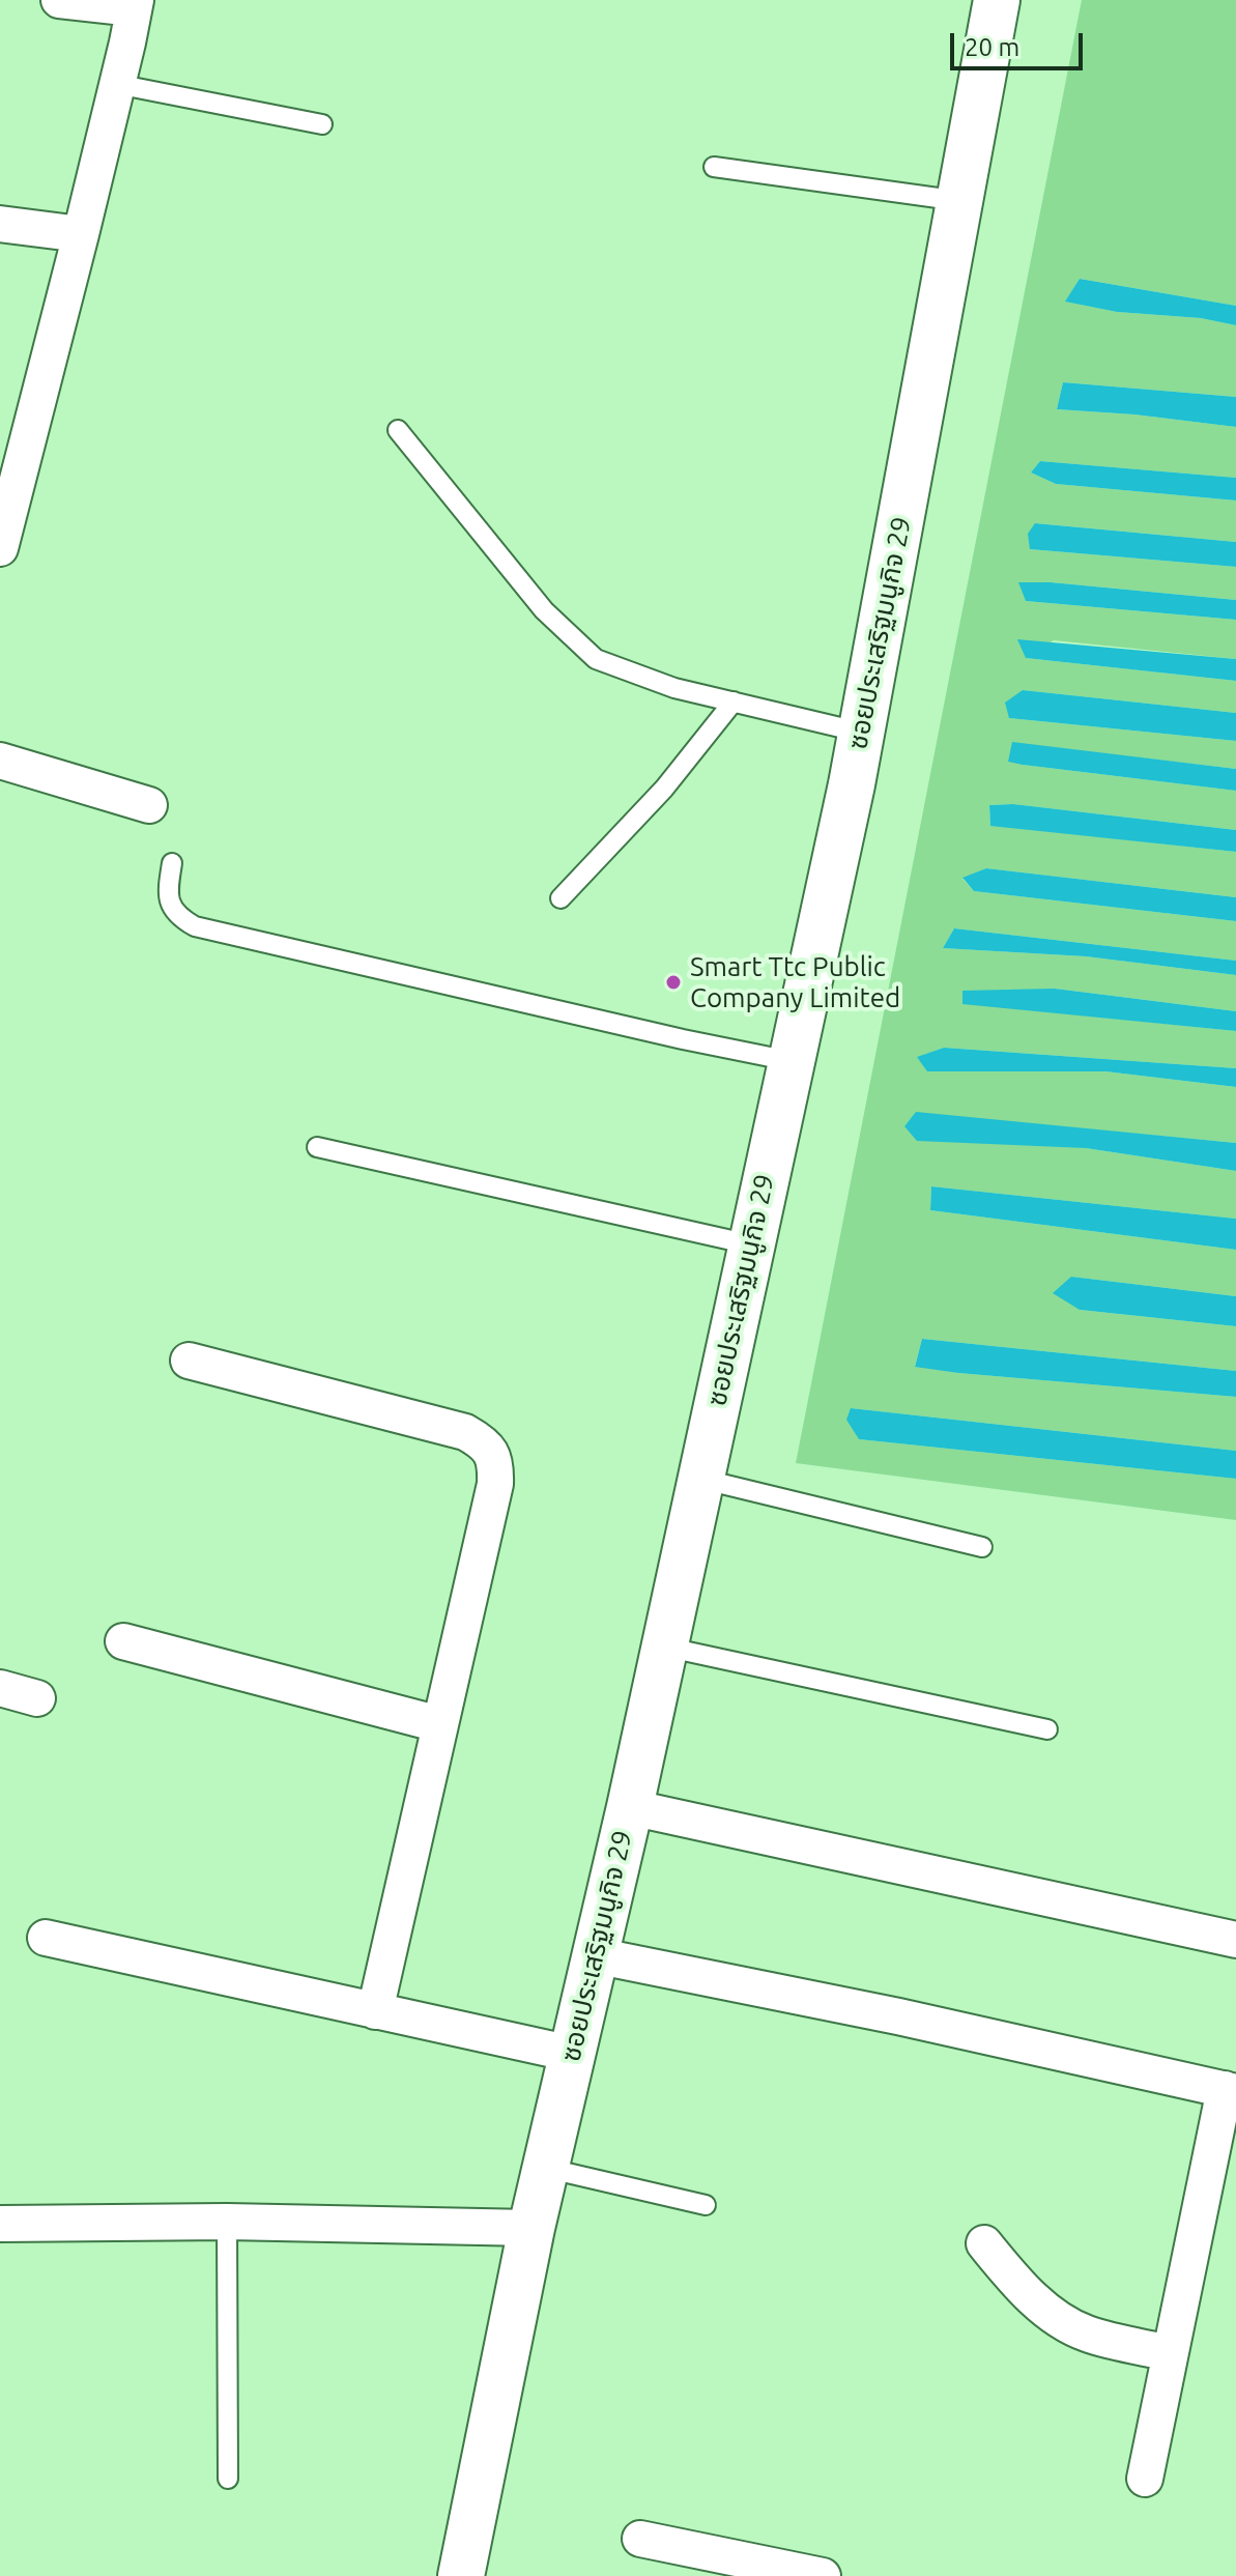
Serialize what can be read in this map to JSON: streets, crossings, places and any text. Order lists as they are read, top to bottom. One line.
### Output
{"streets":{"street":["ซอยประเสริฐมนูกิจ 29"]},"places":["Smart Ttc Public Company Limited"],"scale_bar":"20 m"}
